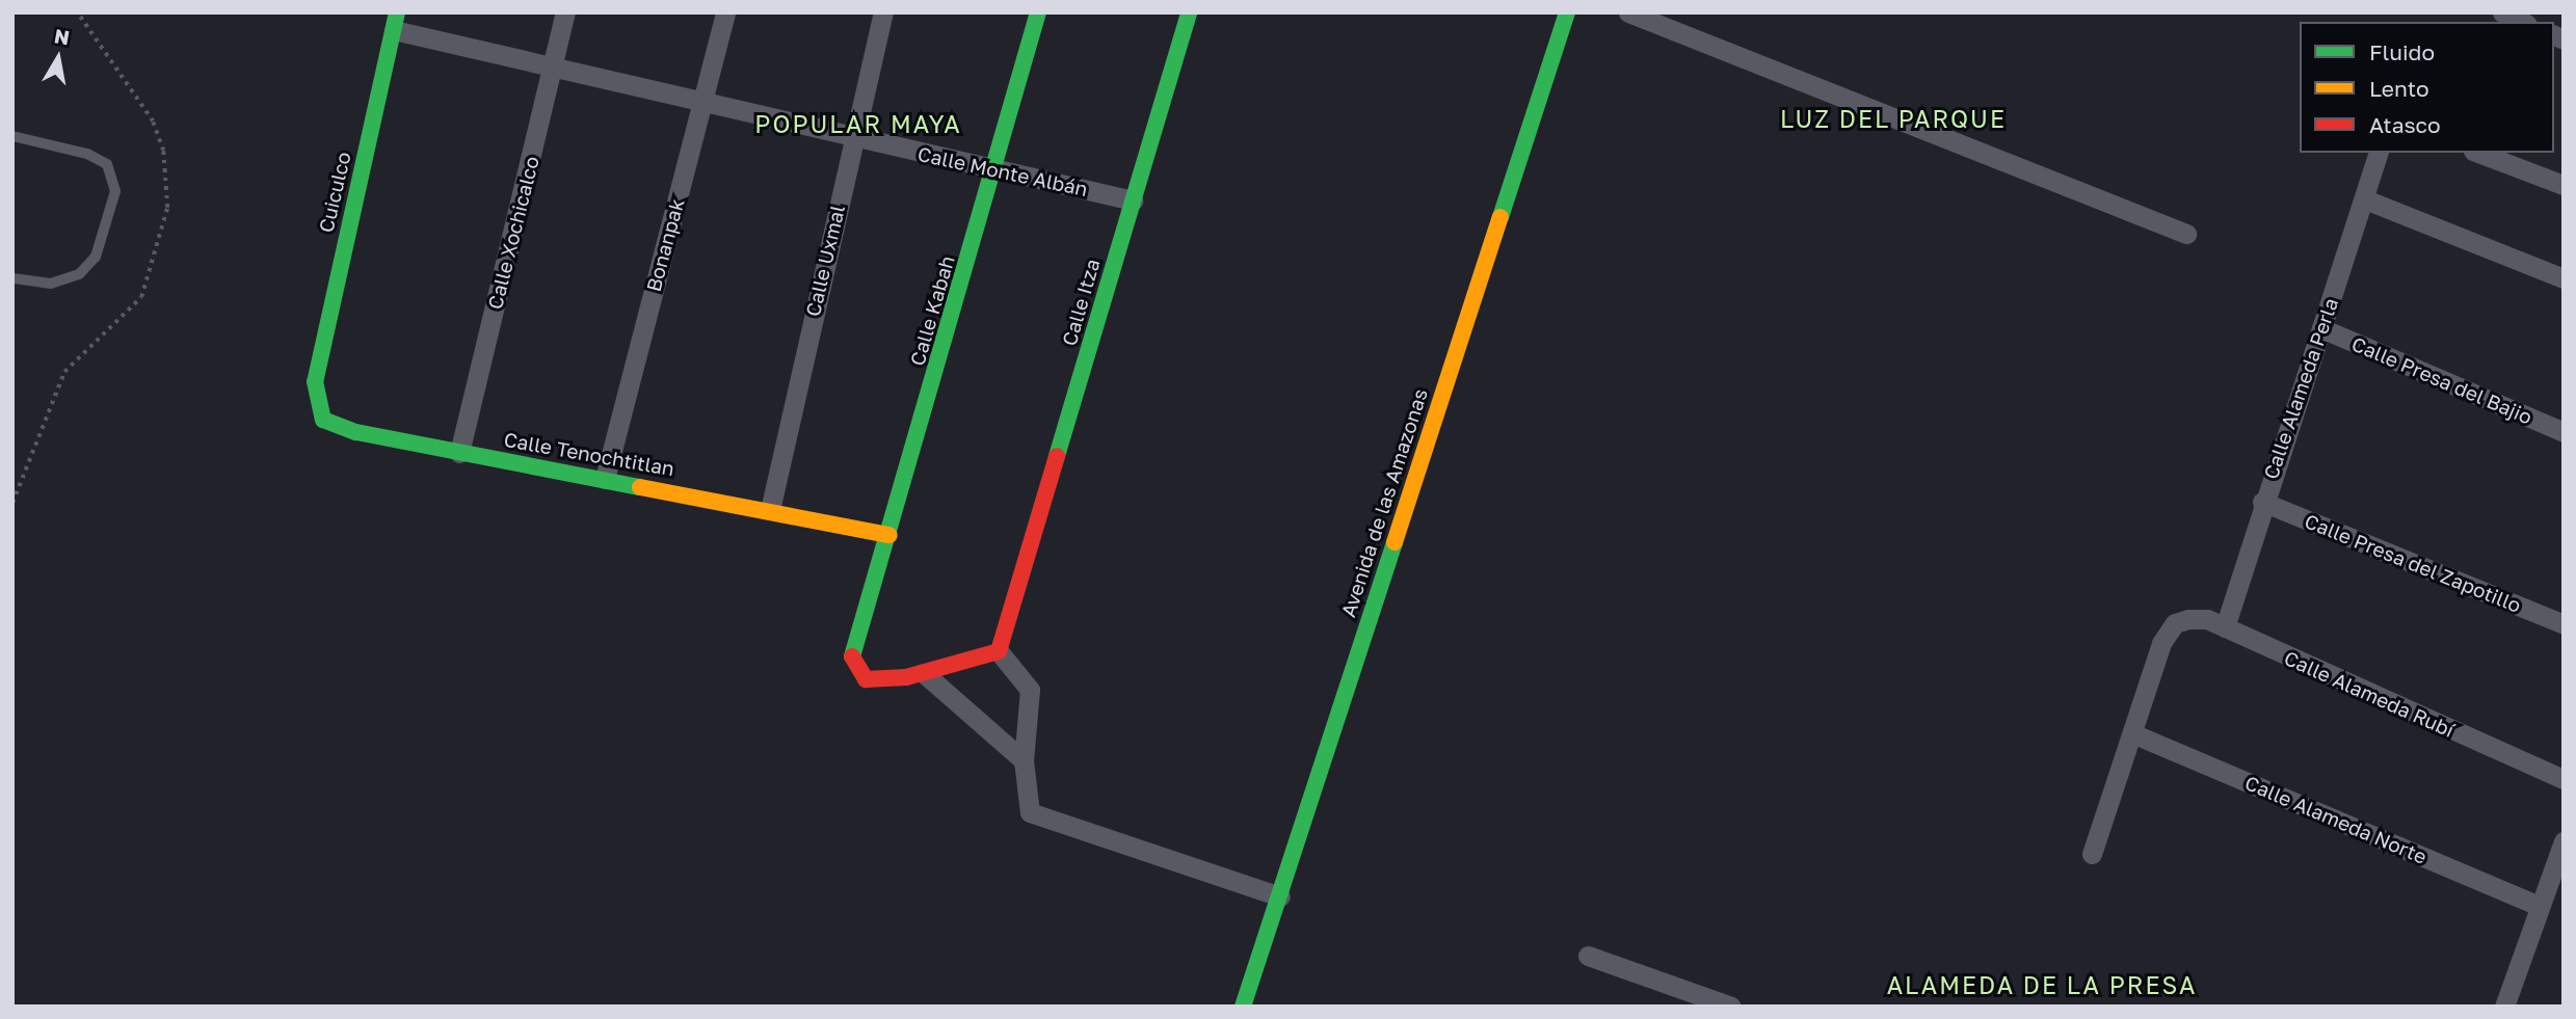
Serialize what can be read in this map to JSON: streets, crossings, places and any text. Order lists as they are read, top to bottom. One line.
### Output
{"streets":{"street":["Calle Monte Albán","Cuiculco","Calle Xochicalco","Bonanpak","Calle Uxmal","Calle Itza","Calle Kabah","Calle Presa del Bajio","Calle Alameda Perla","Calle Tenochtitlan","Avenida de las Amazonas","Calle Presa del Zapotillo","Calle Alameda Rubí","Calle Alameda Norte"]},"crossings":[["Calle Monte Albán","Calle Xochicalco"],["Calle Monte Albán","Bonanpak"],["Calle Monte Albán","Calle Uxmal"],["Calle Monte Albán","Calle Itza"],["Calle Monte Albán","Calle Kabah"],["Cuiculco","Calle Tenochtitlan"],["Calle Xochicalco","Calle Tenochtitlan"],["Bonanpak","Calle Tenochtitlan"],["Calle Uxmal","Calle Tenochtitlan"],["Calle Kabah","Calle Tenochtitlan"],["Calle Presa del Bajio","Calle Alameda Perla"],["Calle Alameda Perla","Calle Presa del Zapotillo"],["Calle Alameda Perla","Calle Alameda Rubí"],["Calle Alameda Rubí","Calle Alameda Norte"]],"districts":["LUZ DEL PARQUE","POPULAR MAYA","ALAMEDA DE LA PRESA"],"legend":["Fluido","Lento","Atasco"],"north":"top"}
